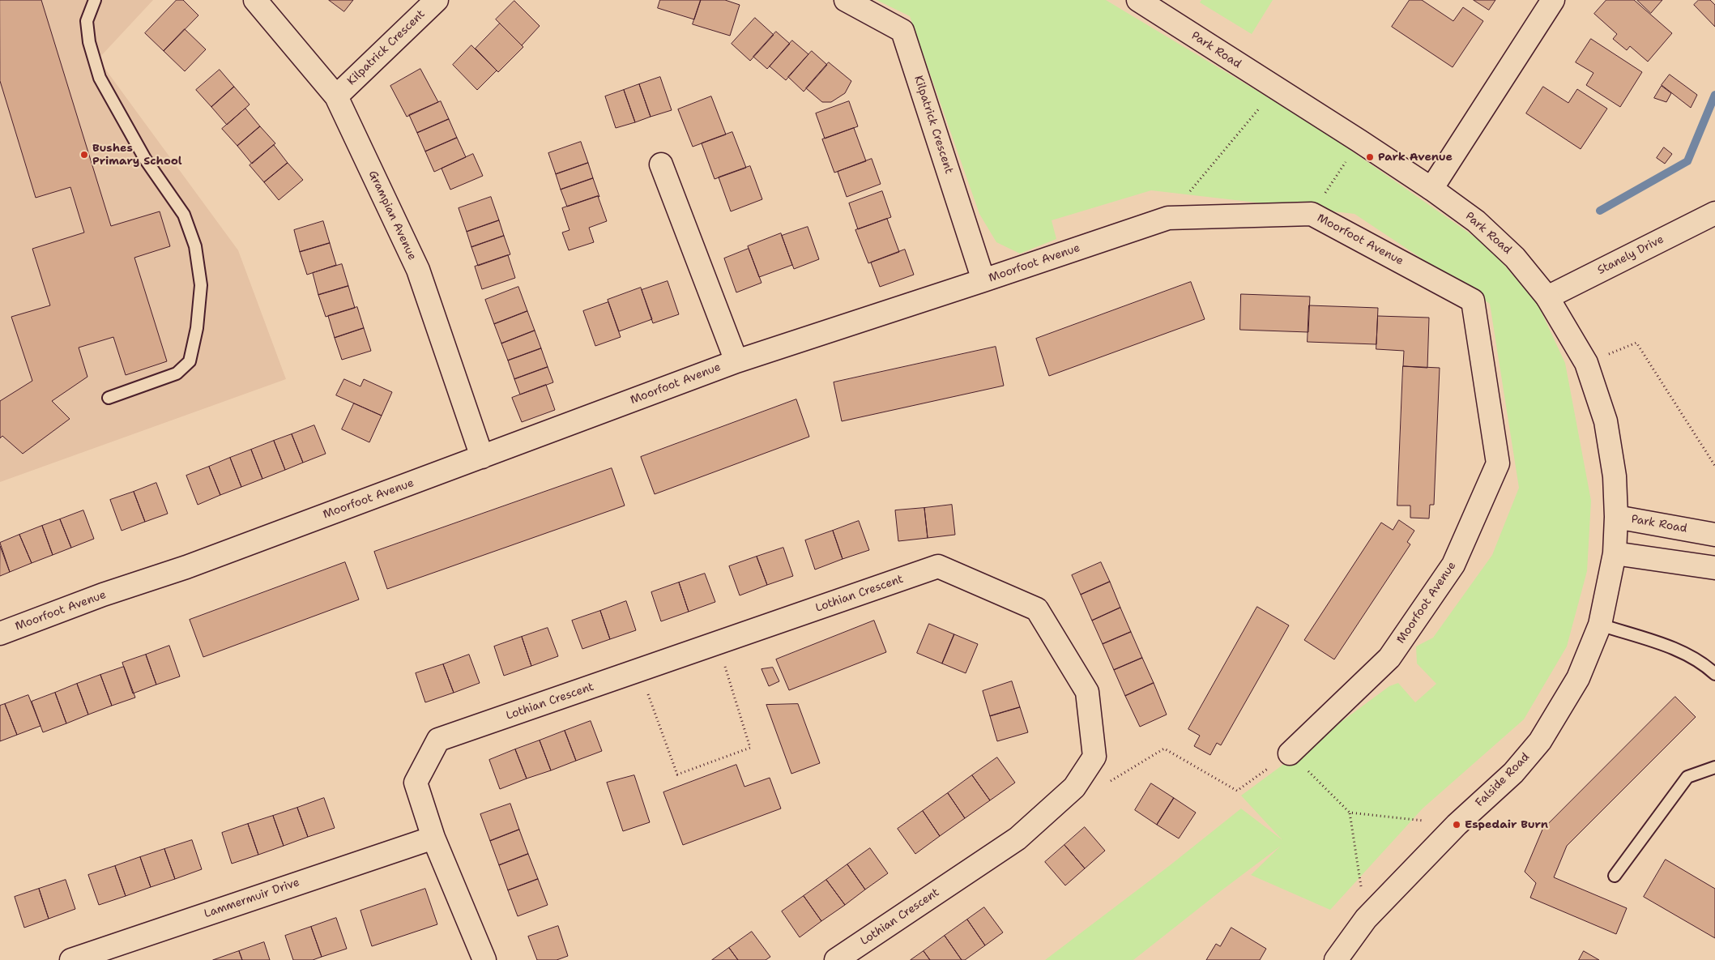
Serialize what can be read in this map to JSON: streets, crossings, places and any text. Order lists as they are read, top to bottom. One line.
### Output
{"streets":{"street":["Kilpatrick Crescent","Park Road","Grampian Avenue","Moorfoot Avenue","Stanely Drive","Lothian Crescent","Falside Road","Lammermuir Drive"]},"crossings":[["Kilpatrick Crescent","Grampian Avenue"],["Kilpatrick Crescent","Moorfoot Avenue"],["Park Road","Stanely Drive"],["Park Road","Falside Road"],["Grampian Avenue","Moorfoot Avenue"],["Lothian Crescent","Lammermuir Drive"]],"places":["Bushes Primary School","Park Avenue","Espedair Burn"]}
